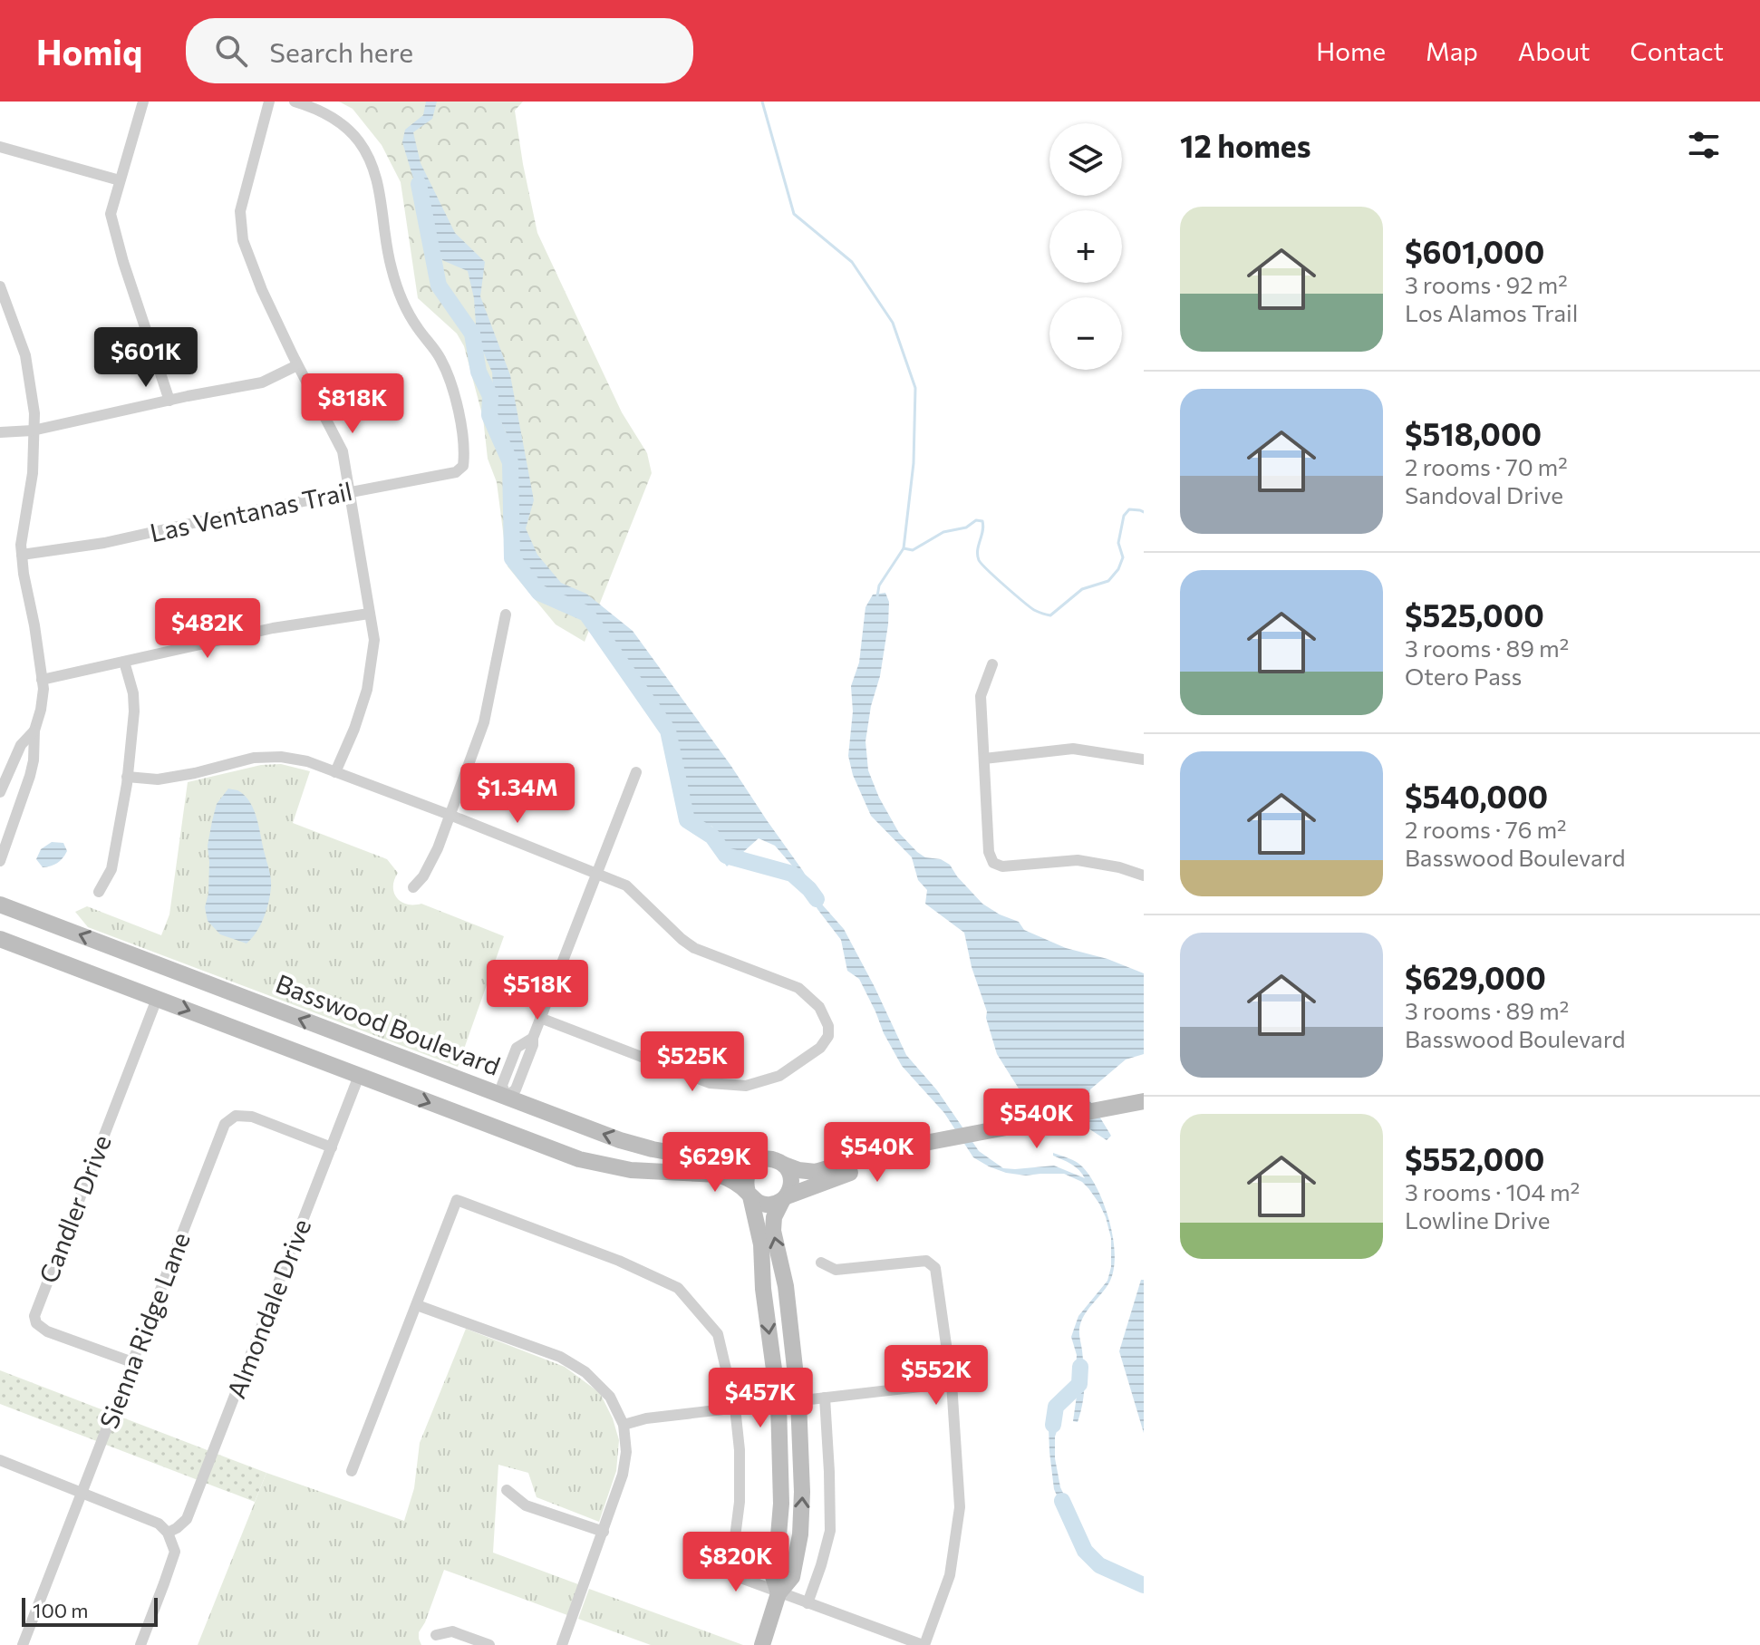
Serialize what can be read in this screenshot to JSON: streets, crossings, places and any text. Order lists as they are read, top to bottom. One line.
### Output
{"streets":{"main road":["Basswood Boulevard"],"street":["Las Ventanas Trail","Candler Drive","Almondale Drive","Sienna Ridge Lane"]},"crossings":[["Candler Drive","Sienna Ridge Lane"],["Almondale Drive","Sienna Ridge Lane"]],"scale_bar":"100 m","page":{"header":"Homiq","search":"Search here","nav":["Home","Map","About","Contact"],"heading":"12 homes","map_buttons":["+","−"],"list":[{"name":"$601,000","note":"3 rooms · 92 m² · Los Alamos Trail"},{"name":"$518,000","note":"2 rooms · 70 m² · Sandoval Drive"},{"name":"$525,000","note":"3 rooms · 89 m² · Otero Pass"},{"name":"$540,000","note":"2 rooms · 76 m² · Basswood Boulevard"},{"name":"$629,000","note":"3 rooms · 89 m² · Basswood Boulevard"},{"name":"$552,000","note":"3 rooms · 104 m² · Lowline Drive"}],"price":["$601K","$818K","$482K","$1.34M","$518K","$525K","$540K","$540K","$629K","$552K","$457K","$820K"],"scale":"100 m"}}
